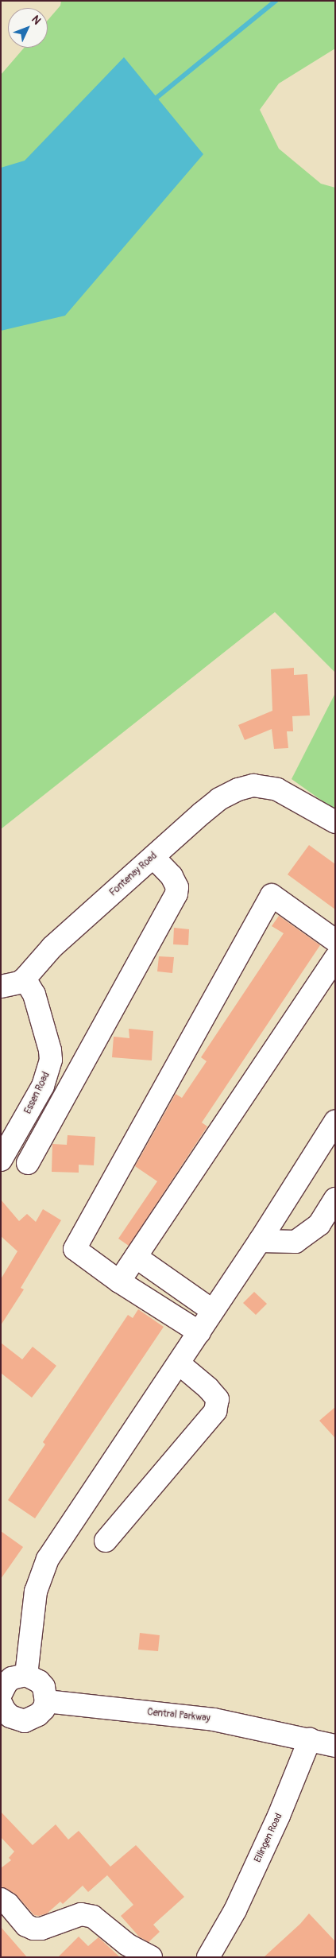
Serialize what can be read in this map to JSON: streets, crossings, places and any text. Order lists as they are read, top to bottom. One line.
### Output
{"streets":{"street":["Fontenay Road","Essen Road","Central Parkway","Ellingen Road"]},"crossings":[["Fontenay Road","Essen Road"],["Central Parkway","Ellingen Road"]],"north":"top right"}
